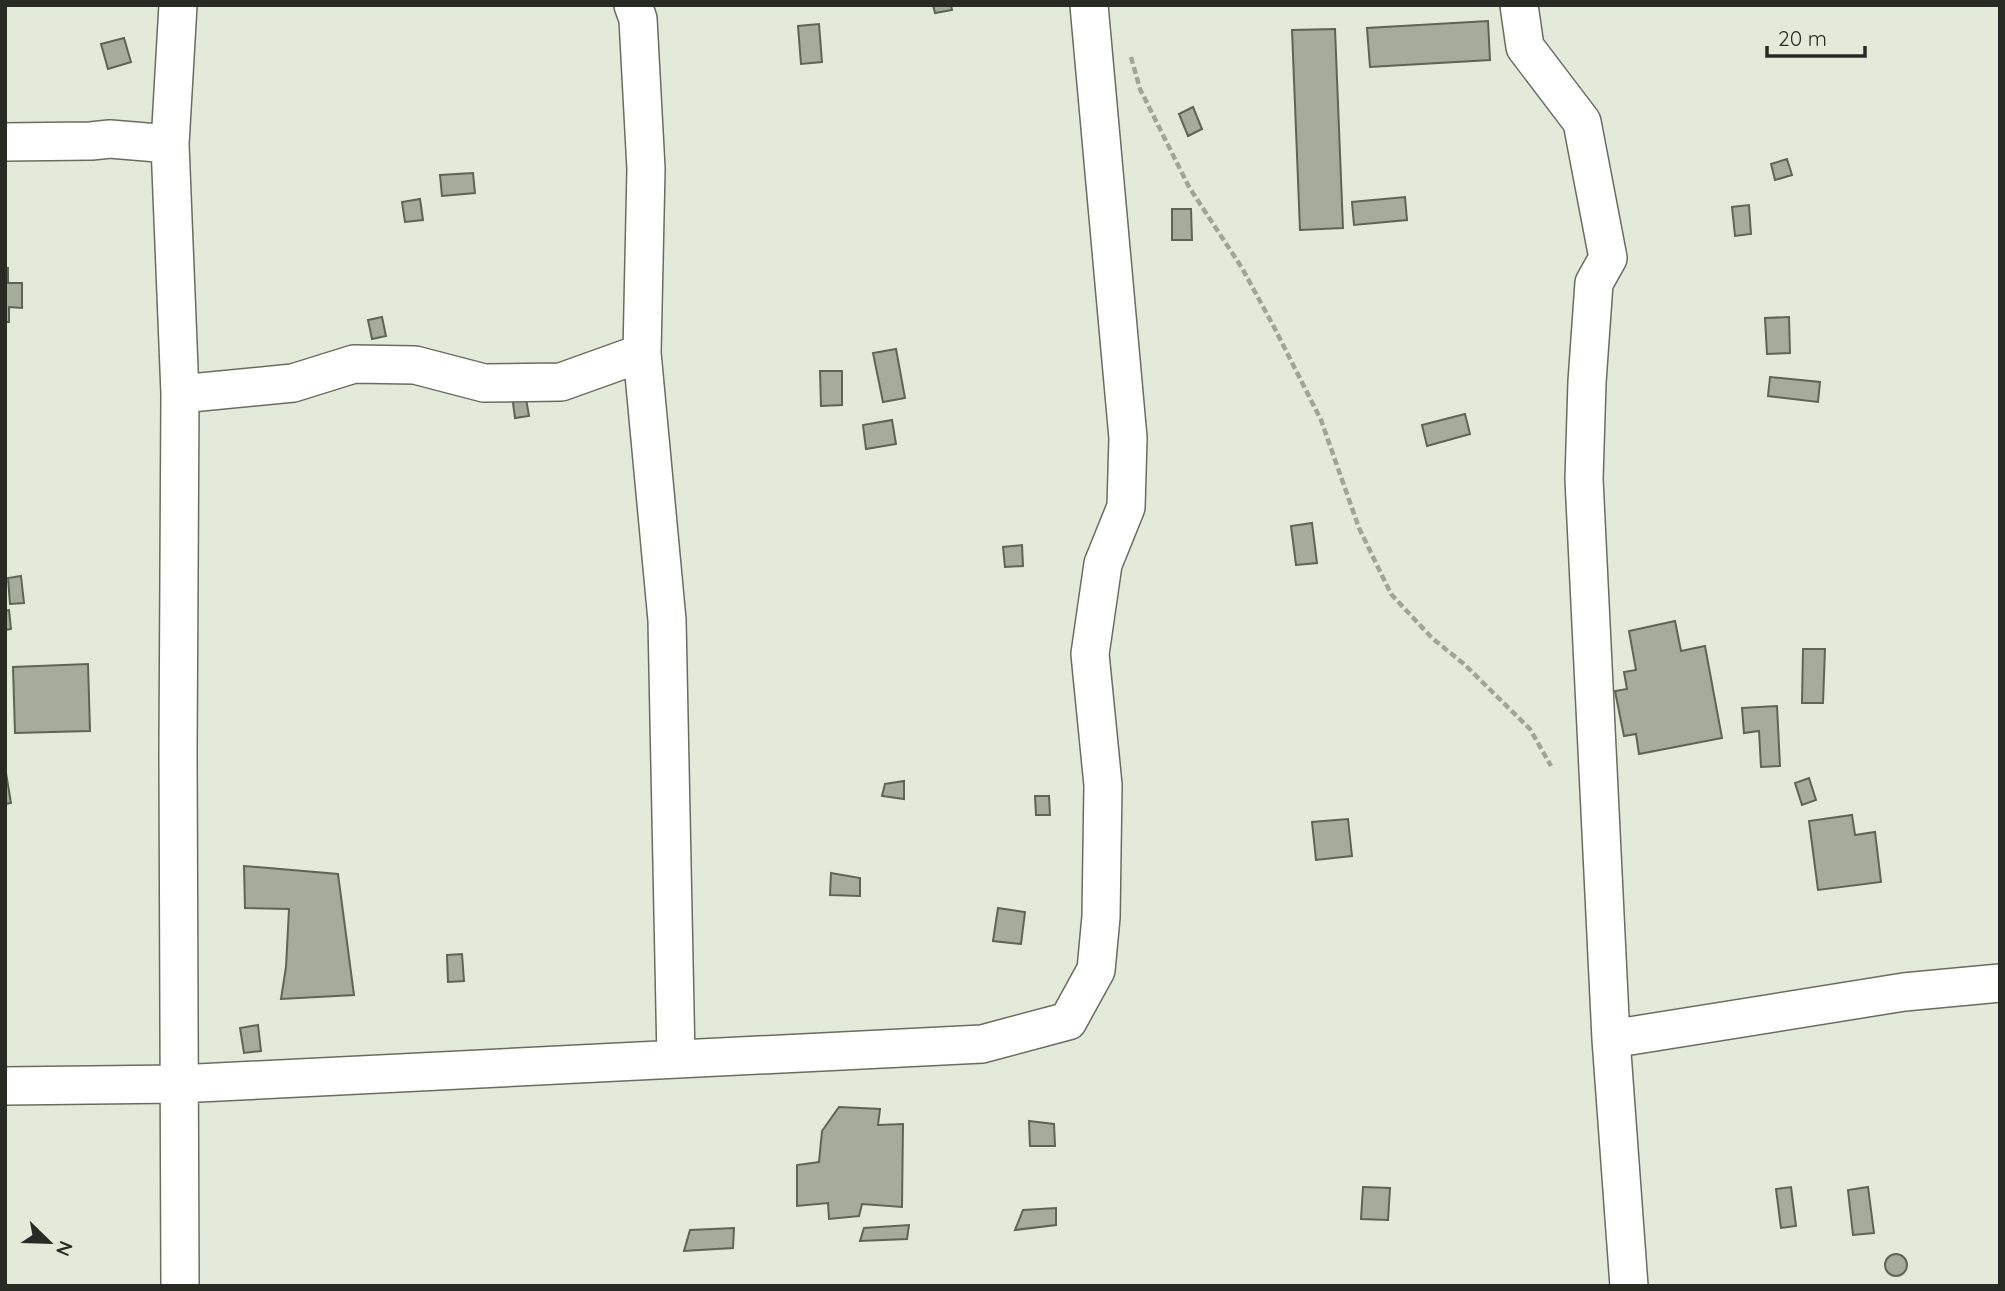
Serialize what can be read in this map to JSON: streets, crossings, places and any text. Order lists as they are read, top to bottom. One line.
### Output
{"scale_bar":"20 m","north":"bottom right"}
